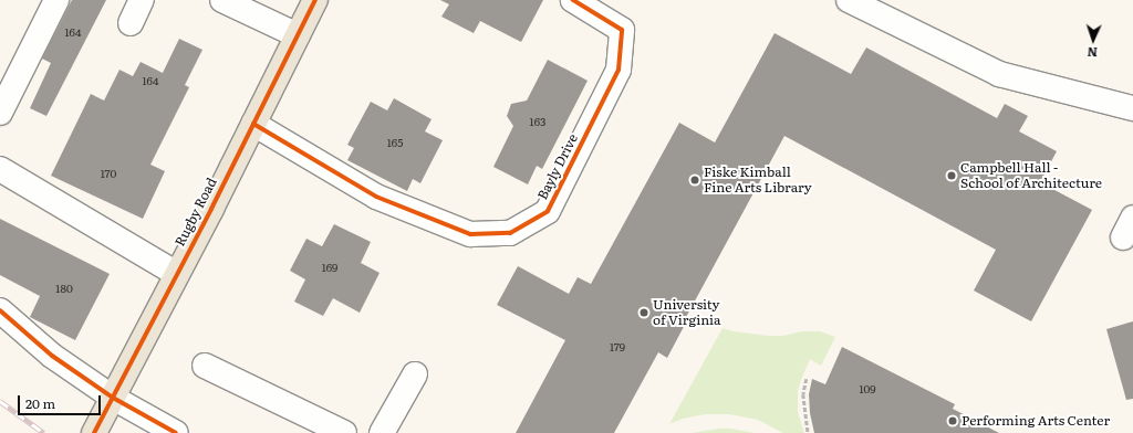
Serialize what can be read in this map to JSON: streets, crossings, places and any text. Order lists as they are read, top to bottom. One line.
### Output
{"streets":{"main road":["Rugby Road"],"street":["Bayly Drive"]},"crossings":[["Bayly Drive","Rugby Road"]],"places":["Campbell Hall - School of Architecture","Fiske Kimball Fine Arts Library","University of Virginia","Performing Arts Center"],"house_numbers":["164","164","163","165","170","169","180","179","109"],"scale_bar":"20 m","north":"bottom"}
